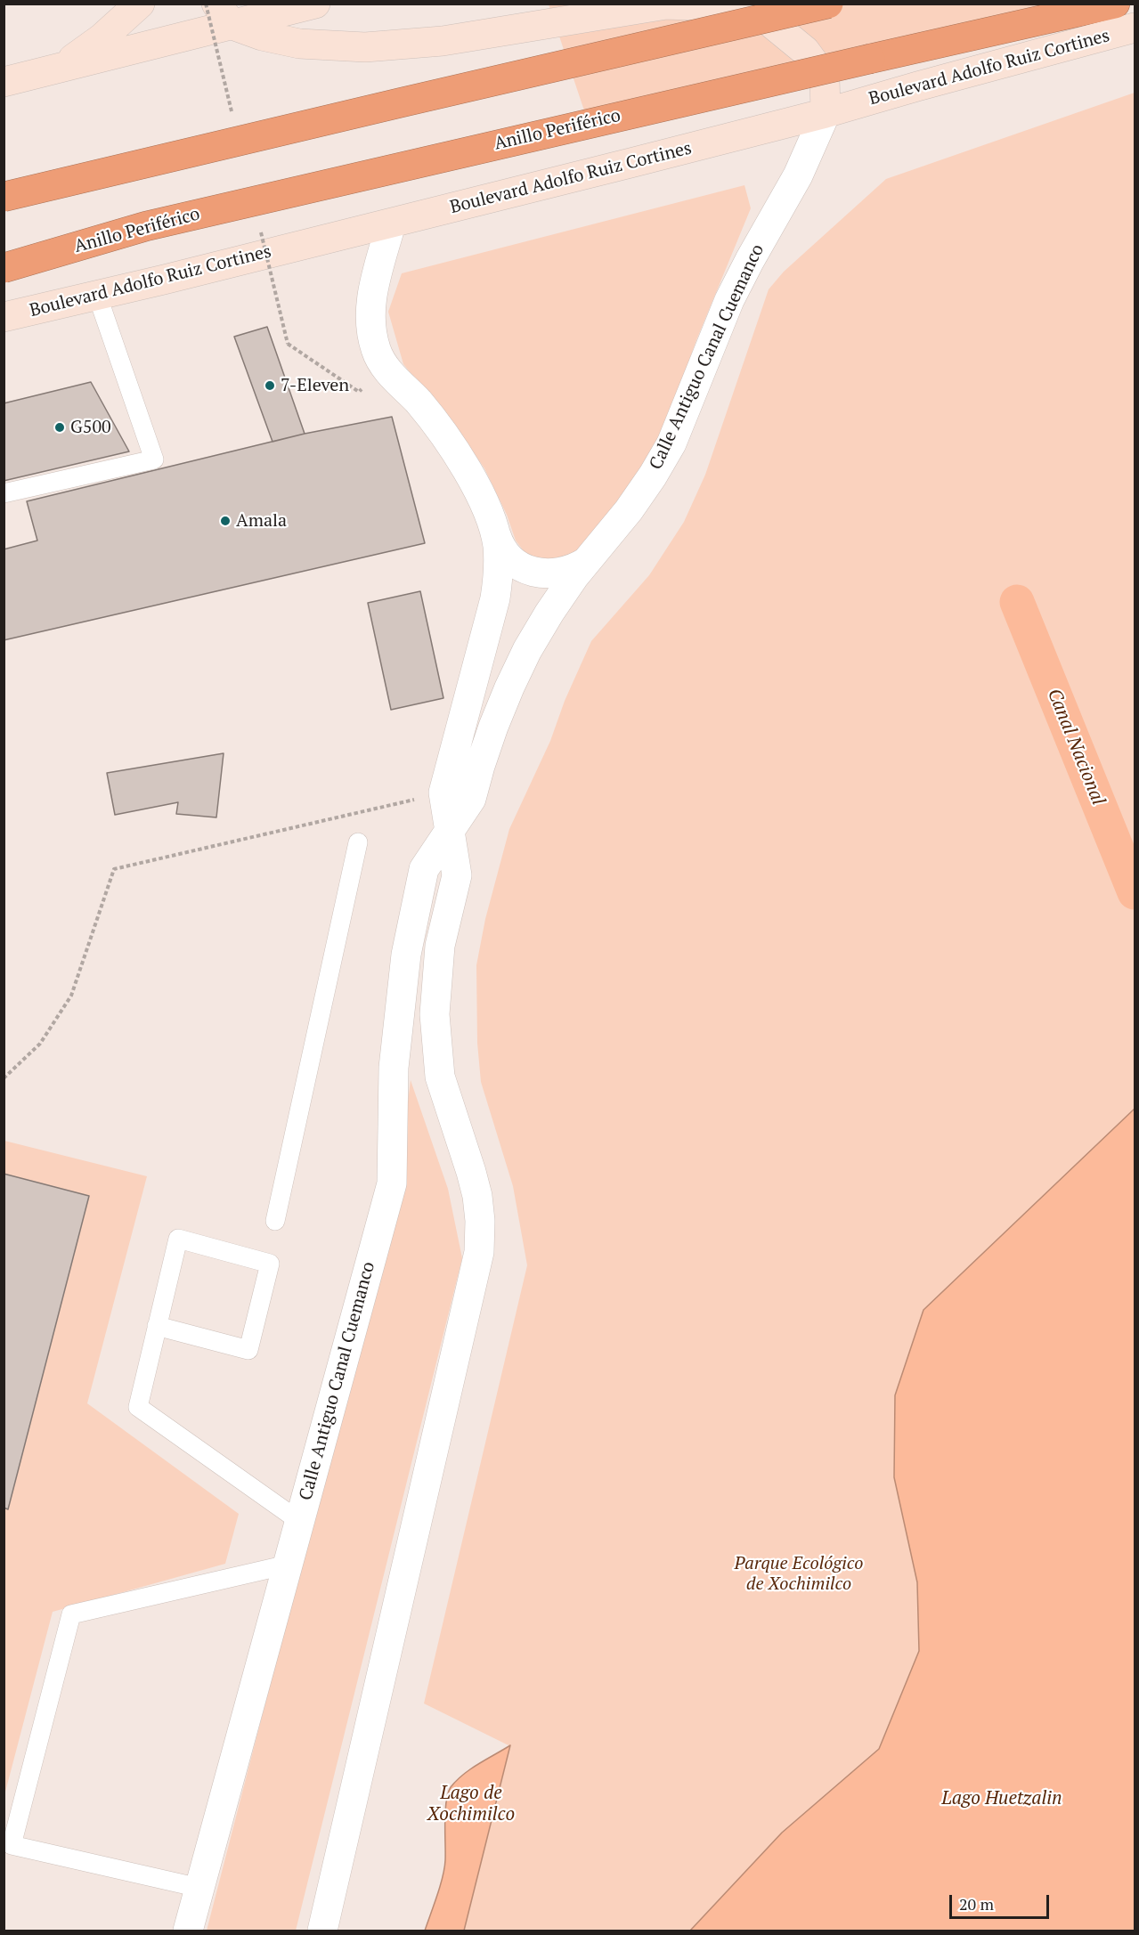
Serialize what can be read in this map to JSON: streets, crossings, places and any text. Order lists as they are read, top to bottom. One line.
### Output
{"streets":{"highway":["Anillo Periférico"],"main road":["Boulevard Adolfo Ruiz Cortines"],"street":["Calle Antiguo Canal Cuemanco"]},"crossings":[["Boulevard Adolfo Ruiz Cortines","Calle Antiguo Canal Cuemanco"]],"water":["Canal Nacional","Lago de Xochimilco","Lago Huetzalin"],"parks":["Parque Ecológico de Xochimilco"],"places":["7-Eleven","G500","Amala"],"scale_bar":"20 m"}
